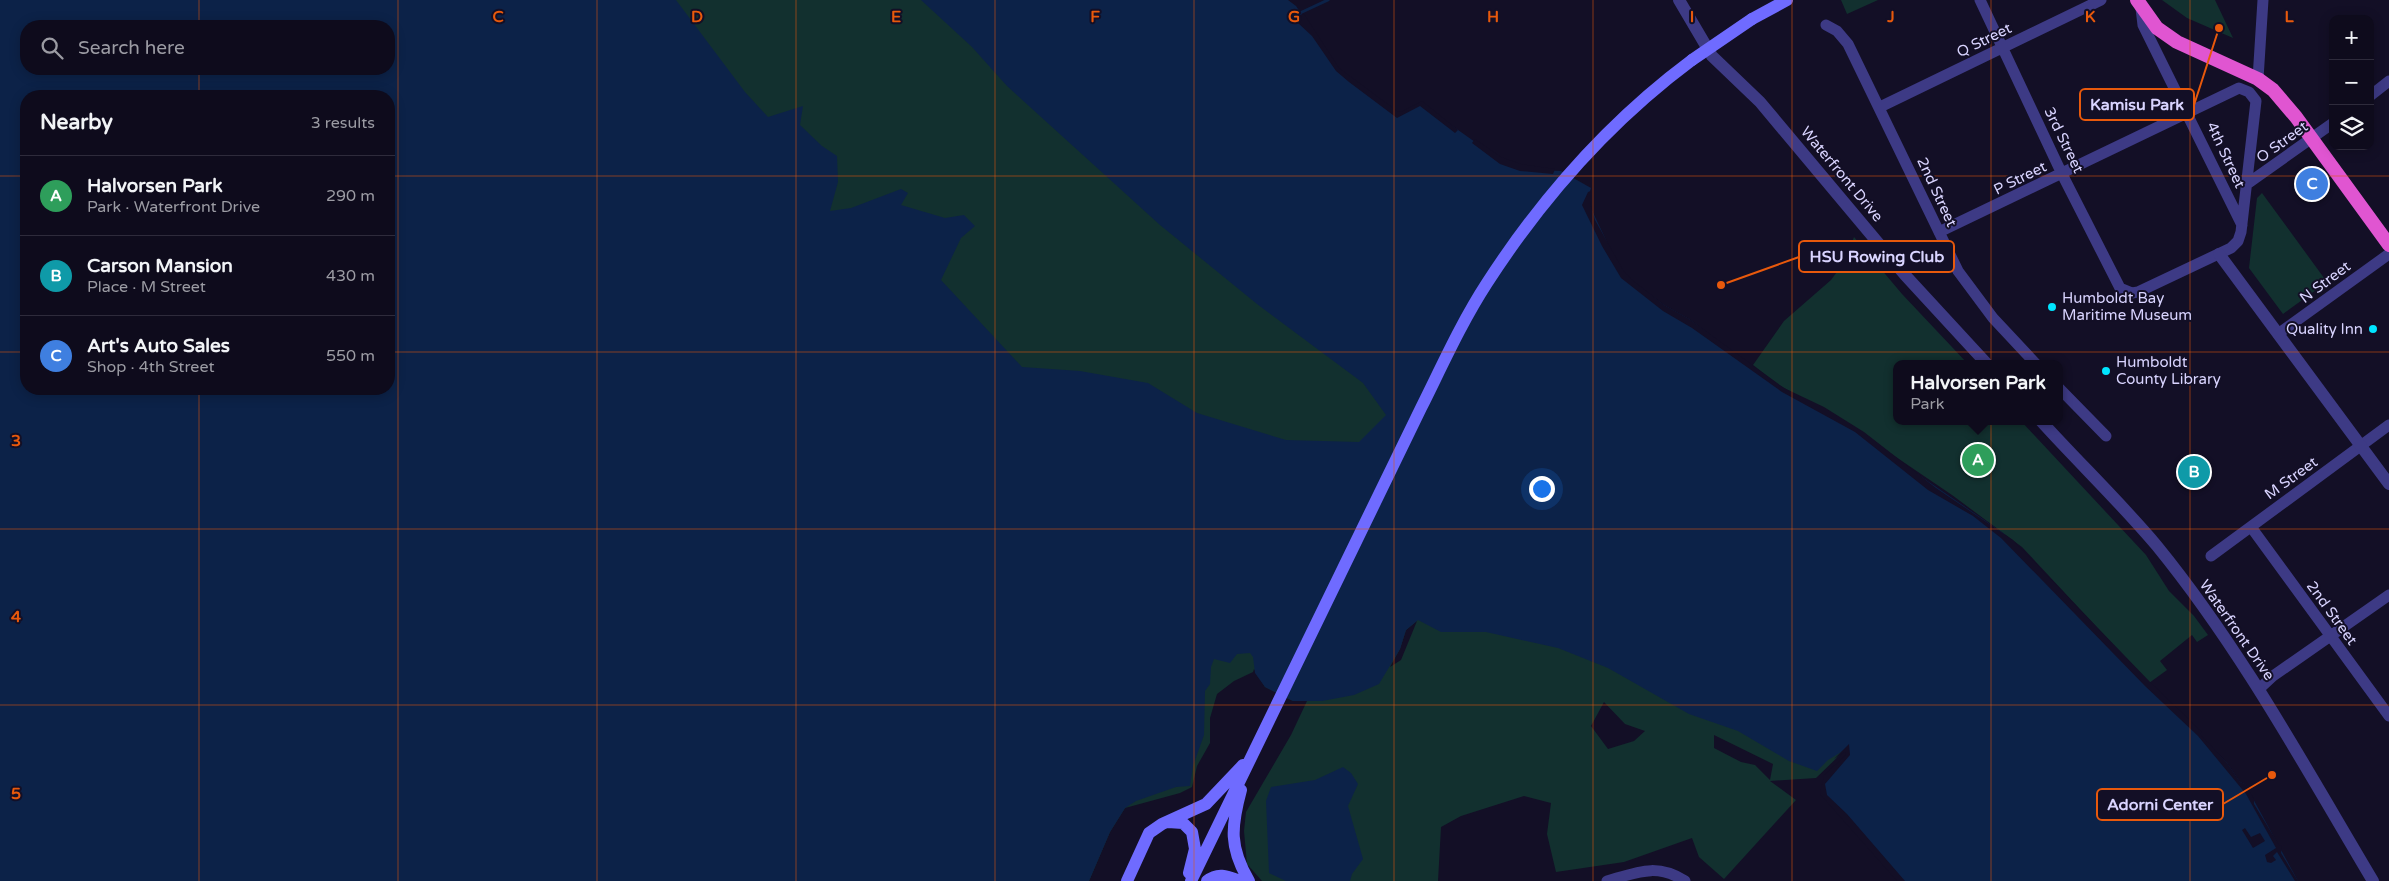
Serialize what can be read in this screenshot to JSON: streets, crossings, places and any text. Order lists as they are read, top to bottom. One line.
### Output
{"streets":{"highway":["4th Street"],"street":["Q Street","3rd Street","O Street","Waterfront Drive","P Street","2nd Street","N Street","M Street"]},"crossings":[["Q Street","3rd Street"],["Q Street","2nd Street"],["3rd Street","P Street"],["O Street","4th Street"],["O Street","P Street"],["4th Street","P Street"],["P Street","2nd Street"],["2nd Street","M Street"]],"places":["Kamisu Park","HSU Rowing Club","Humboldt Bay Maritime Museum","Quality Inn","Humboldt County Library","Adorni Center"],"page":{"map_buttons":["+","−"],"search":"Search here","heading":["Nearby","3 results"],"list":[{"mark":"A","name":"Halvorsen Park","note":"Park · Waterfront Drive","value":"290 m"},{"mark":"B","name":"Carson Mansion","note":"Place · M Street","value":"430 m"},{"mark":"C","name":"Art's Auto Sales","note":"Shop · 4th Street","value":"550 m"}],"pins":["C","A","B"],"popup":["Halvorsen Park","Park"]},"grid":{"columns":["C","D","E","F","G","H","I","J","K","L"],"rows":["3","4","5"]}}
